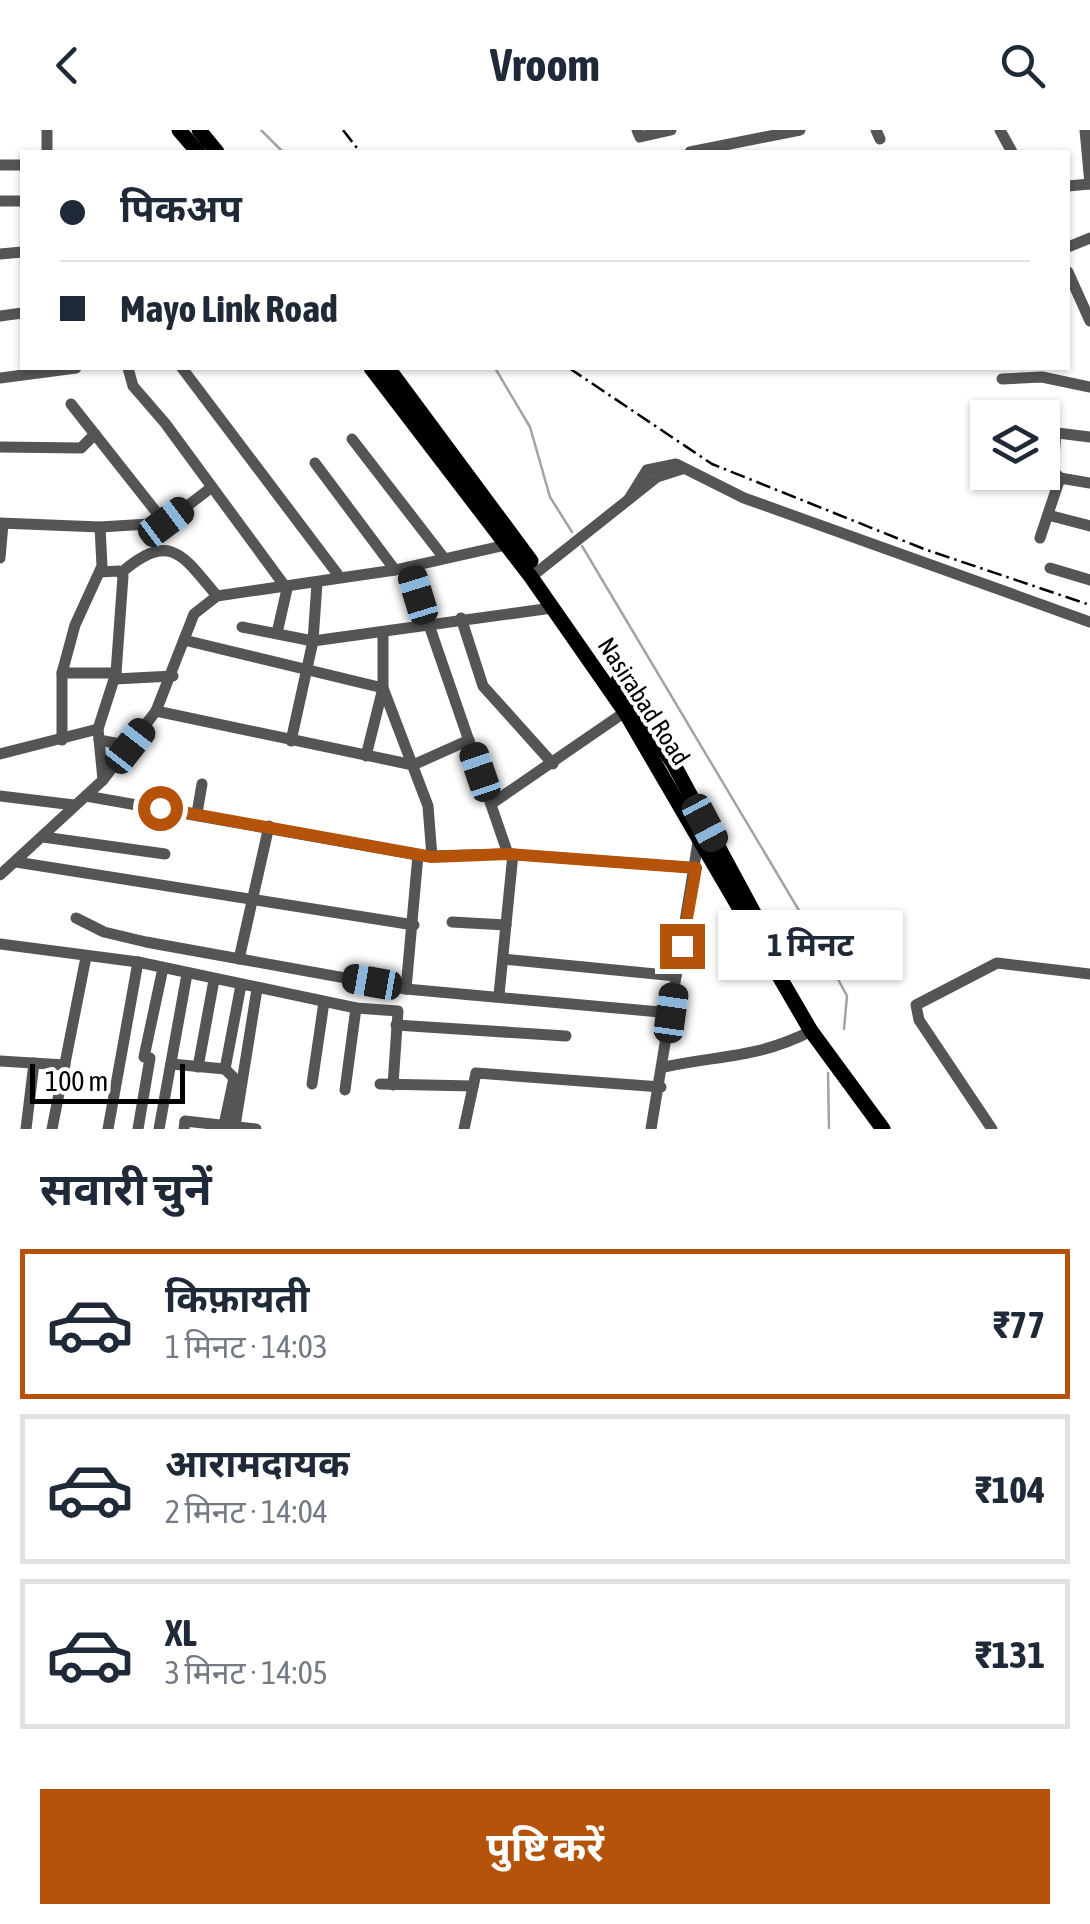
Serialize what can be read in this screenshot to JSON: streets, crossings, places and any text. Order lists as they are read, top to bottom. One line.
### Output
{"streets":{"highway":["Nasirabad Road"]},"scale_bar":"100 m","page":{"header":"Vroom","banner":["पिकअप","Mayo Link Road"],"bubble":"1 मिनट","scale":"100 m","heading":"सवारी चुनें","list":[{"name":"किफ़ायती","note":"1 मिनट · 14:03","value":"₹77"},{"name":"आरामदायक","note":"2 मिनट · 14:04","value":"₹104"},{"name":"XL","note":"3 मिनट · 14:05","value":"₹131"}],"buttons":"पुष्टि करें"}}
